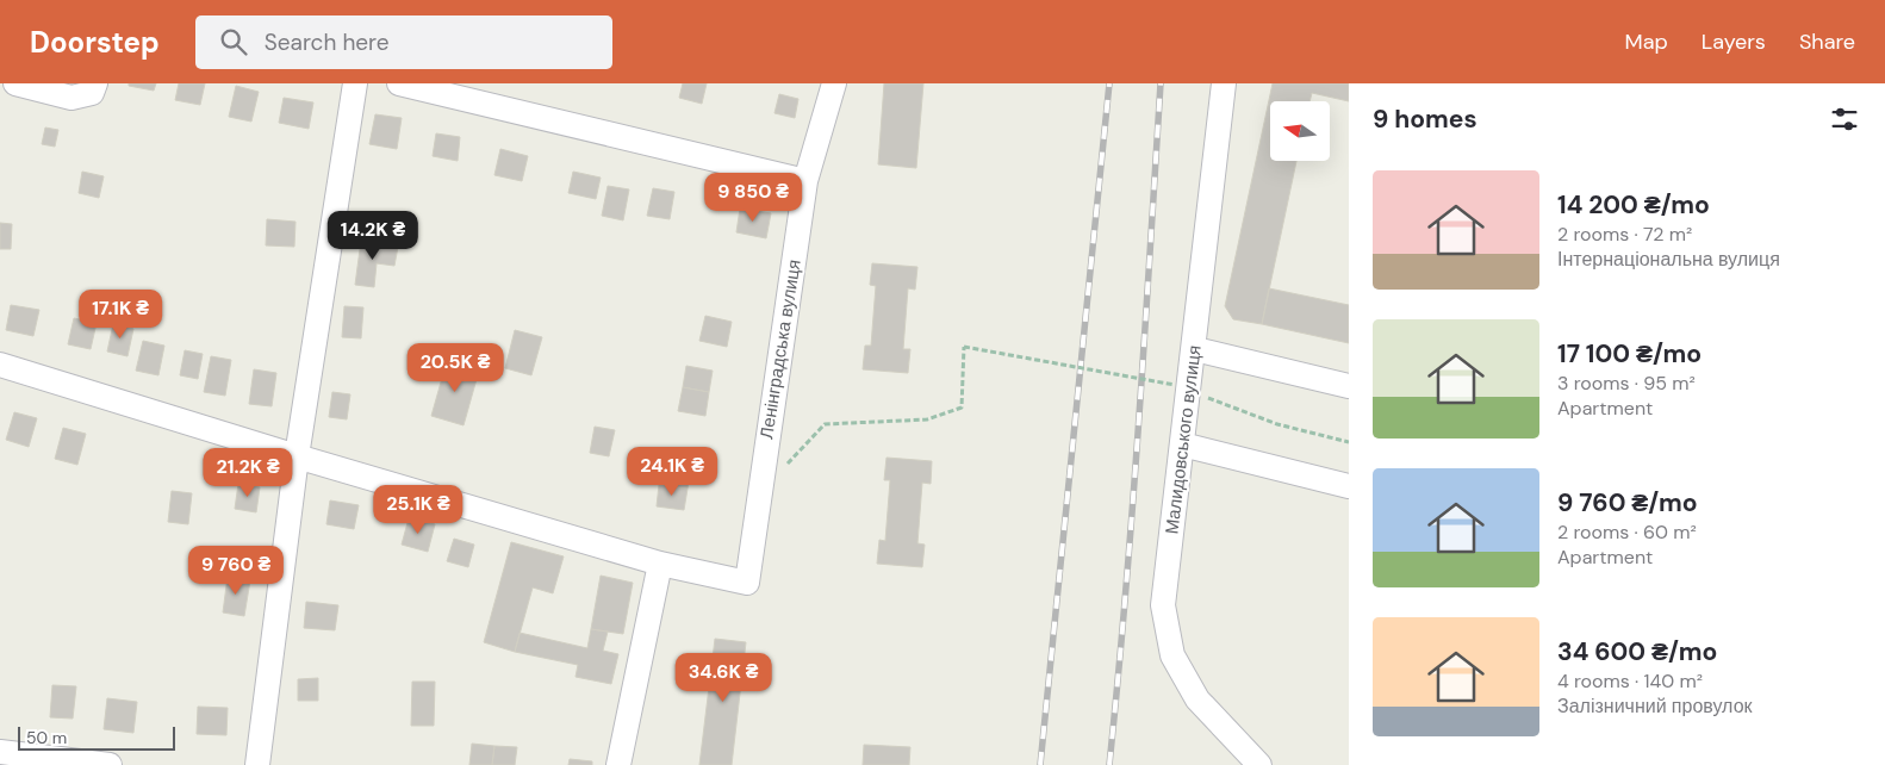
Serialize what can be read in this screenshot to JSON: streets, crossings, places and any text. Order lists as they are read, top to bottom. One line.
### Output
{"streets":{"street":["Ленінградська вулиця","Малидовського вулиця"]},"scale_bar":"50 m","north":"left","page":{"header":"Doorstep","search":"Search here","nav":["Map","Layers","Share"],"heading":"9 homes","list":[{"name":"14 200 ₴/mo","note":"2 rooms · 72 m² · Інтернаціональна вулиця"},{"name":"17 100 ₴/mo","note":"3 rooms · 95 m² · Apartment"},{"name":"9 760 ₴/mo","note":"2 rooms · 60 m² · Apartment"},{"name":"34 600 ₴/mo","note":"4 rooms · 140 m² · Залізничний провулок"}],"price":["9 850 ₴","14.2K ₴","17.1K ₴","20.5K ₴","24.1K ₴","21.2K ₴","25.1K ₴","9 760 ₴","34.6K ₴"],"scale":"50 m"}}
